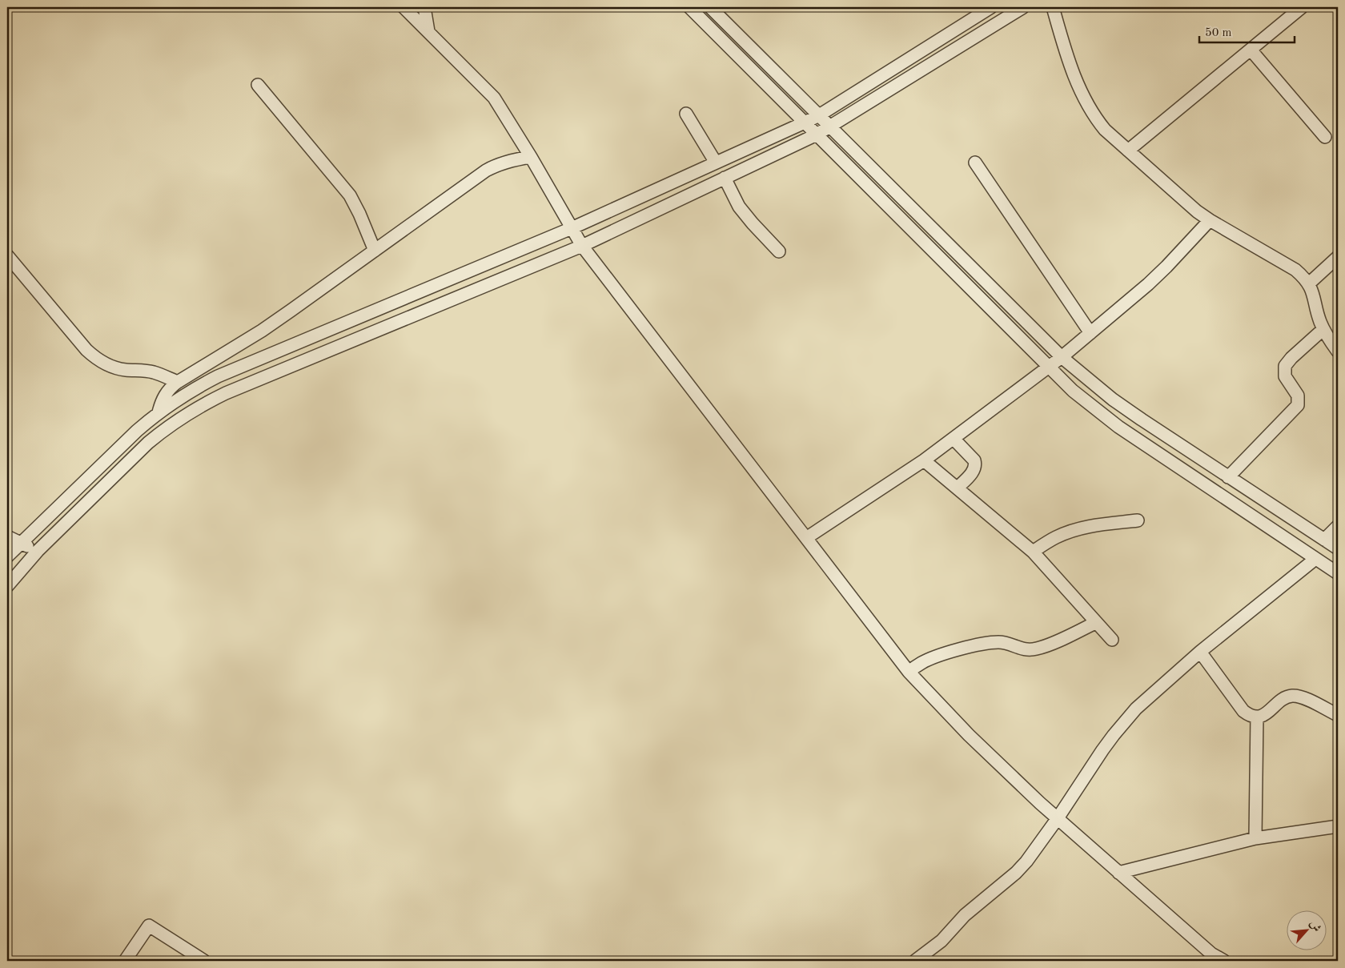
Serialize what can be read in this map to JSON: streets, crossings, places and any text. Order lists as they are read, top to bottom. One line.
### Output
{"scale_bar":"50 m","north":"top right"}
